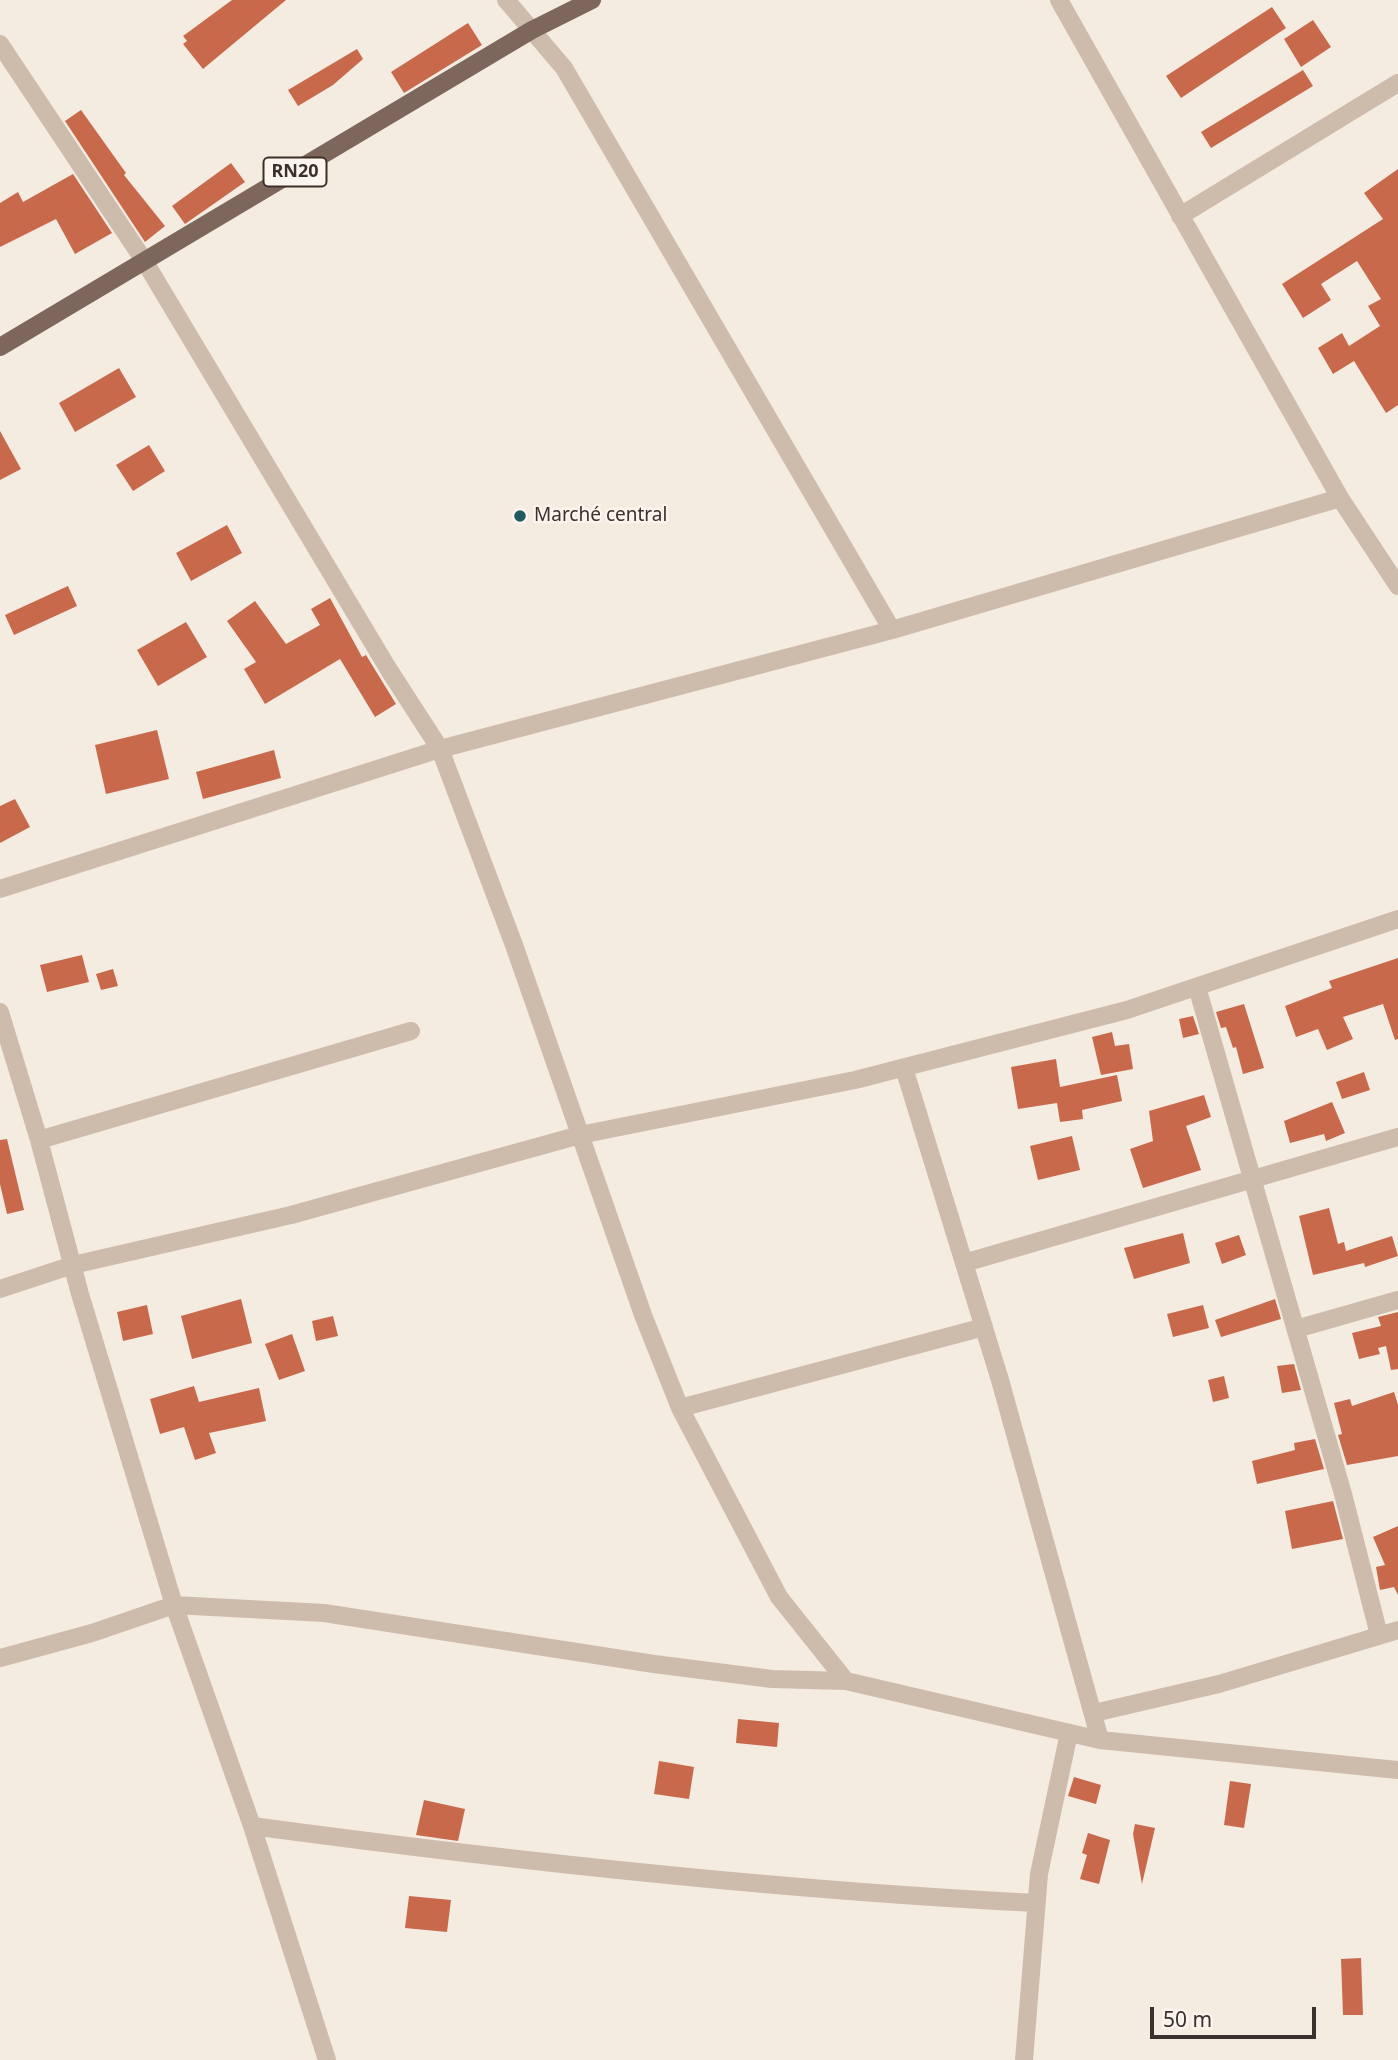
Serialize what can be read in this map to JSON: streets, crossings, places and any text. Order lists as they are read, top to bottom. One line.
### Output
{"streets":{"main road":["RN20"]},"places":["Marché central"],"scale_bar":"50 m"}
